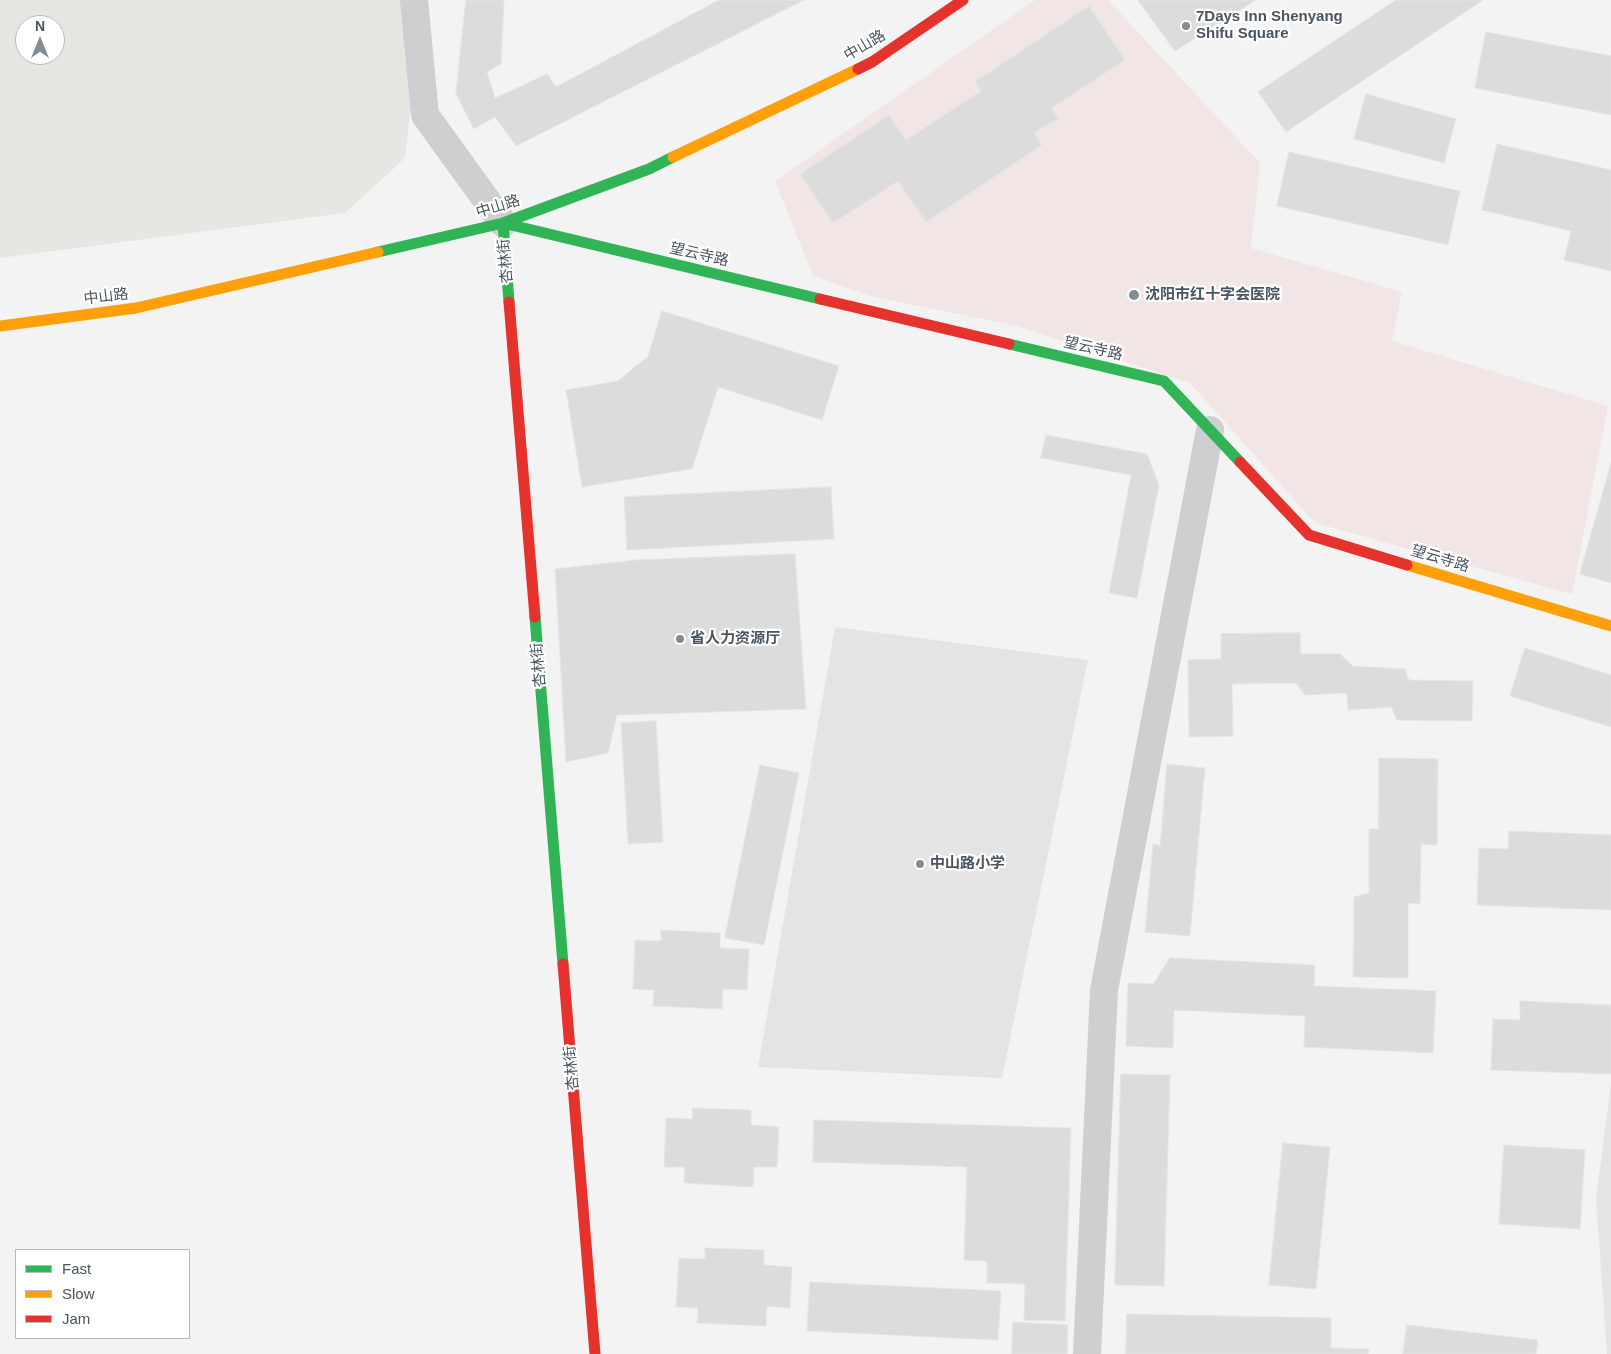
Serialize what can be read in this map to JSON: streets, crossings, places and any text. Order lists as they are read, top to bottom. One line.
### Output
{"streets":{"street":["中山路","望云寺路","杏林街"]},"crossings":[["中山路","望云寺路"],["中山路","杏林街"],["望云寺路","杏林街"]],"places":["7Days Inn Shenyang Shifu Square","沈阳市红十字会医院","省人力资源厅","中山路小学"],"legend":["Fast","Slow","Jam"],"north":"top"}
